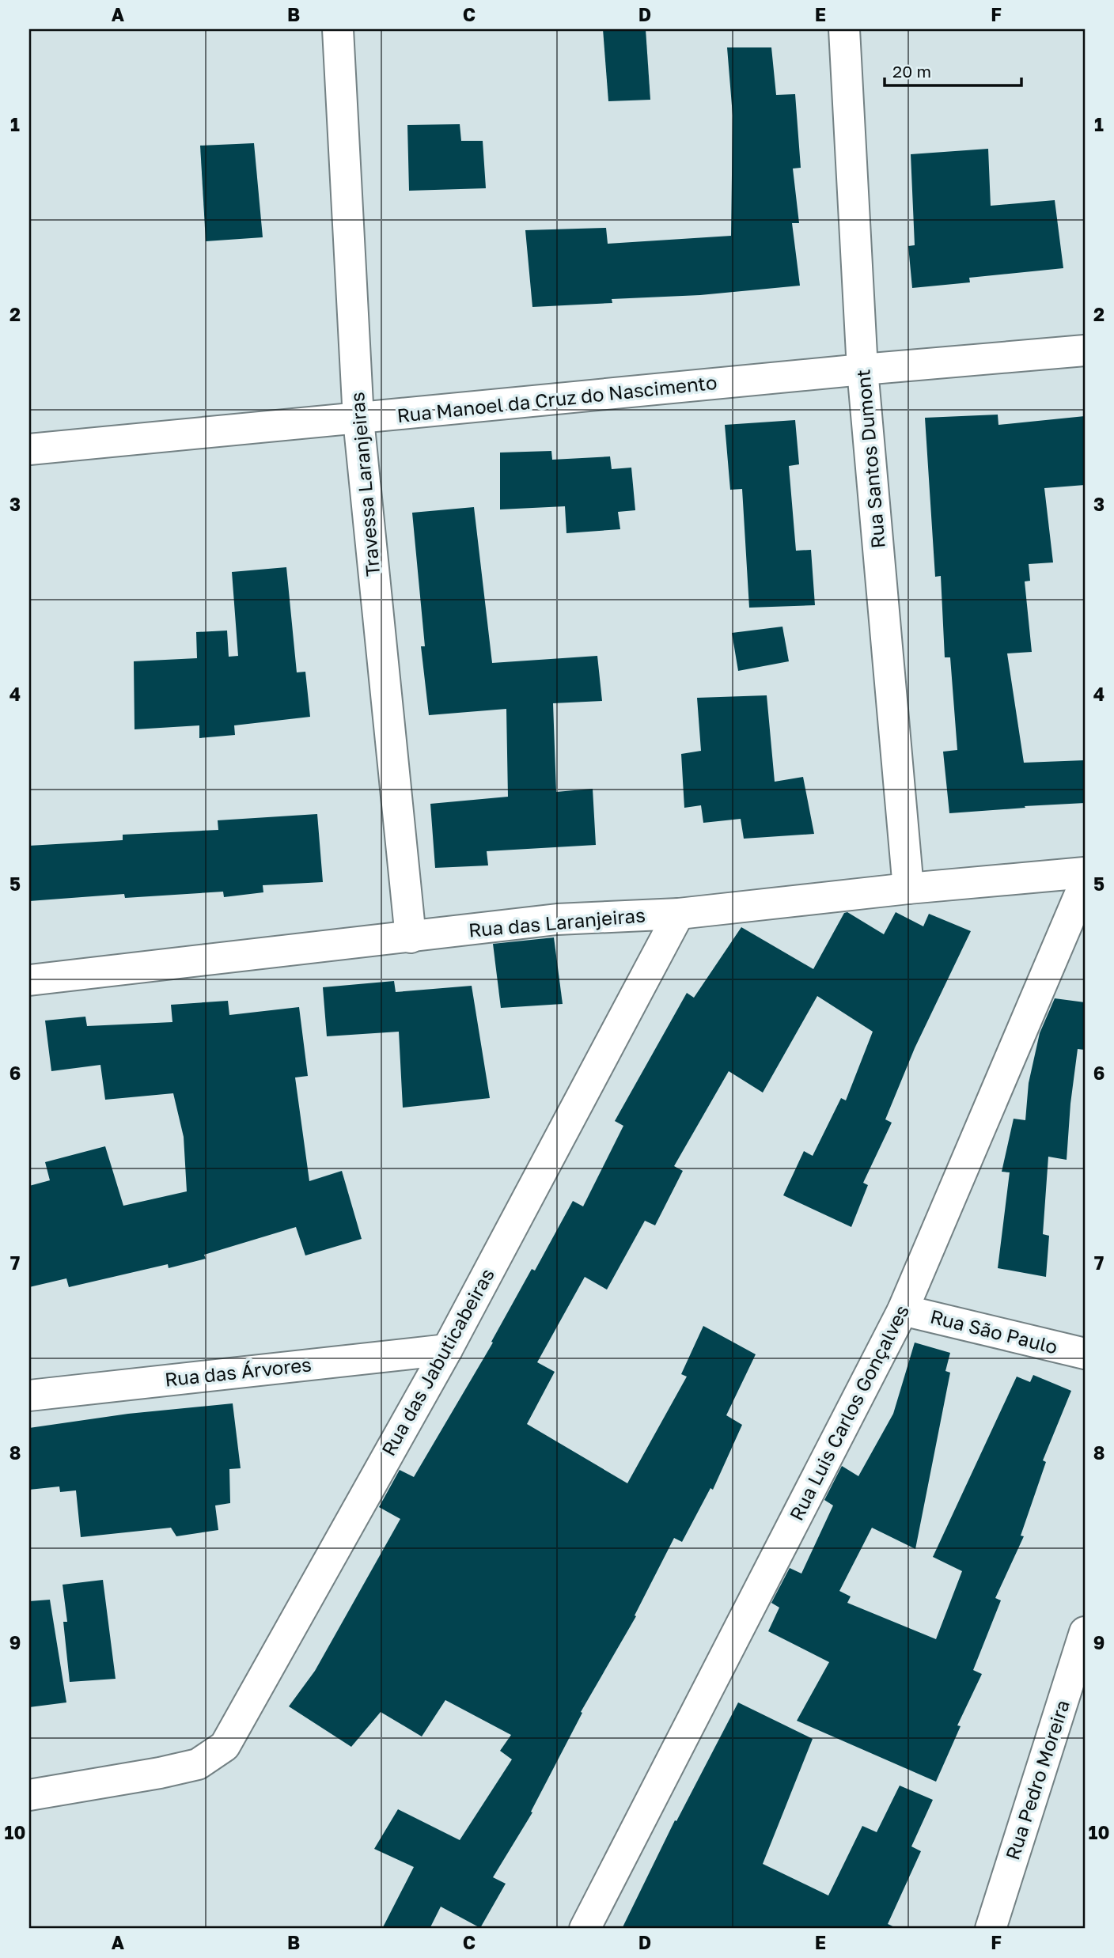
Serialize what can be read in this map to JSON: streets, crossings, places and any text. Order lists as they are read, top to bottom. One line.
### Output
{"streets":{"street":["Rua Manoel da Cruz do Nascimento","Rua Santos Dumont","Travessa Laranjeiras","Rua das Laranjeiras","Rua São Paulo","Rua das Jabuticabeiras","Rua das Árvores","Rua Luis Carlos Gonçalves","Rua Pedro Moreira"]},"crossings":[["Rua Manoel da Cruz do Nascimento","Rua Santos Dumont"],["Rua Manoel da Cruz do Nascimento","Travessa Laranjeiras"],["Rua Santos Dumont","Rua das Laranjeiras"],["Travessa Laranjeiras","Rua das Laranjeiras"],["Rua das Laranjeiras","Rua das Jabuticabeiras"],["Rua São Paulo","Rua Luis Carlos Gonçalves"],["Rua das Jabuticabeiras","Rua das Árvores"]],"scale_bar":"20 m","grid":{"columns":["A","B","C","D","E","F"],"rows":["1","2","3","4","5","6","7","8","9","10"]}}
